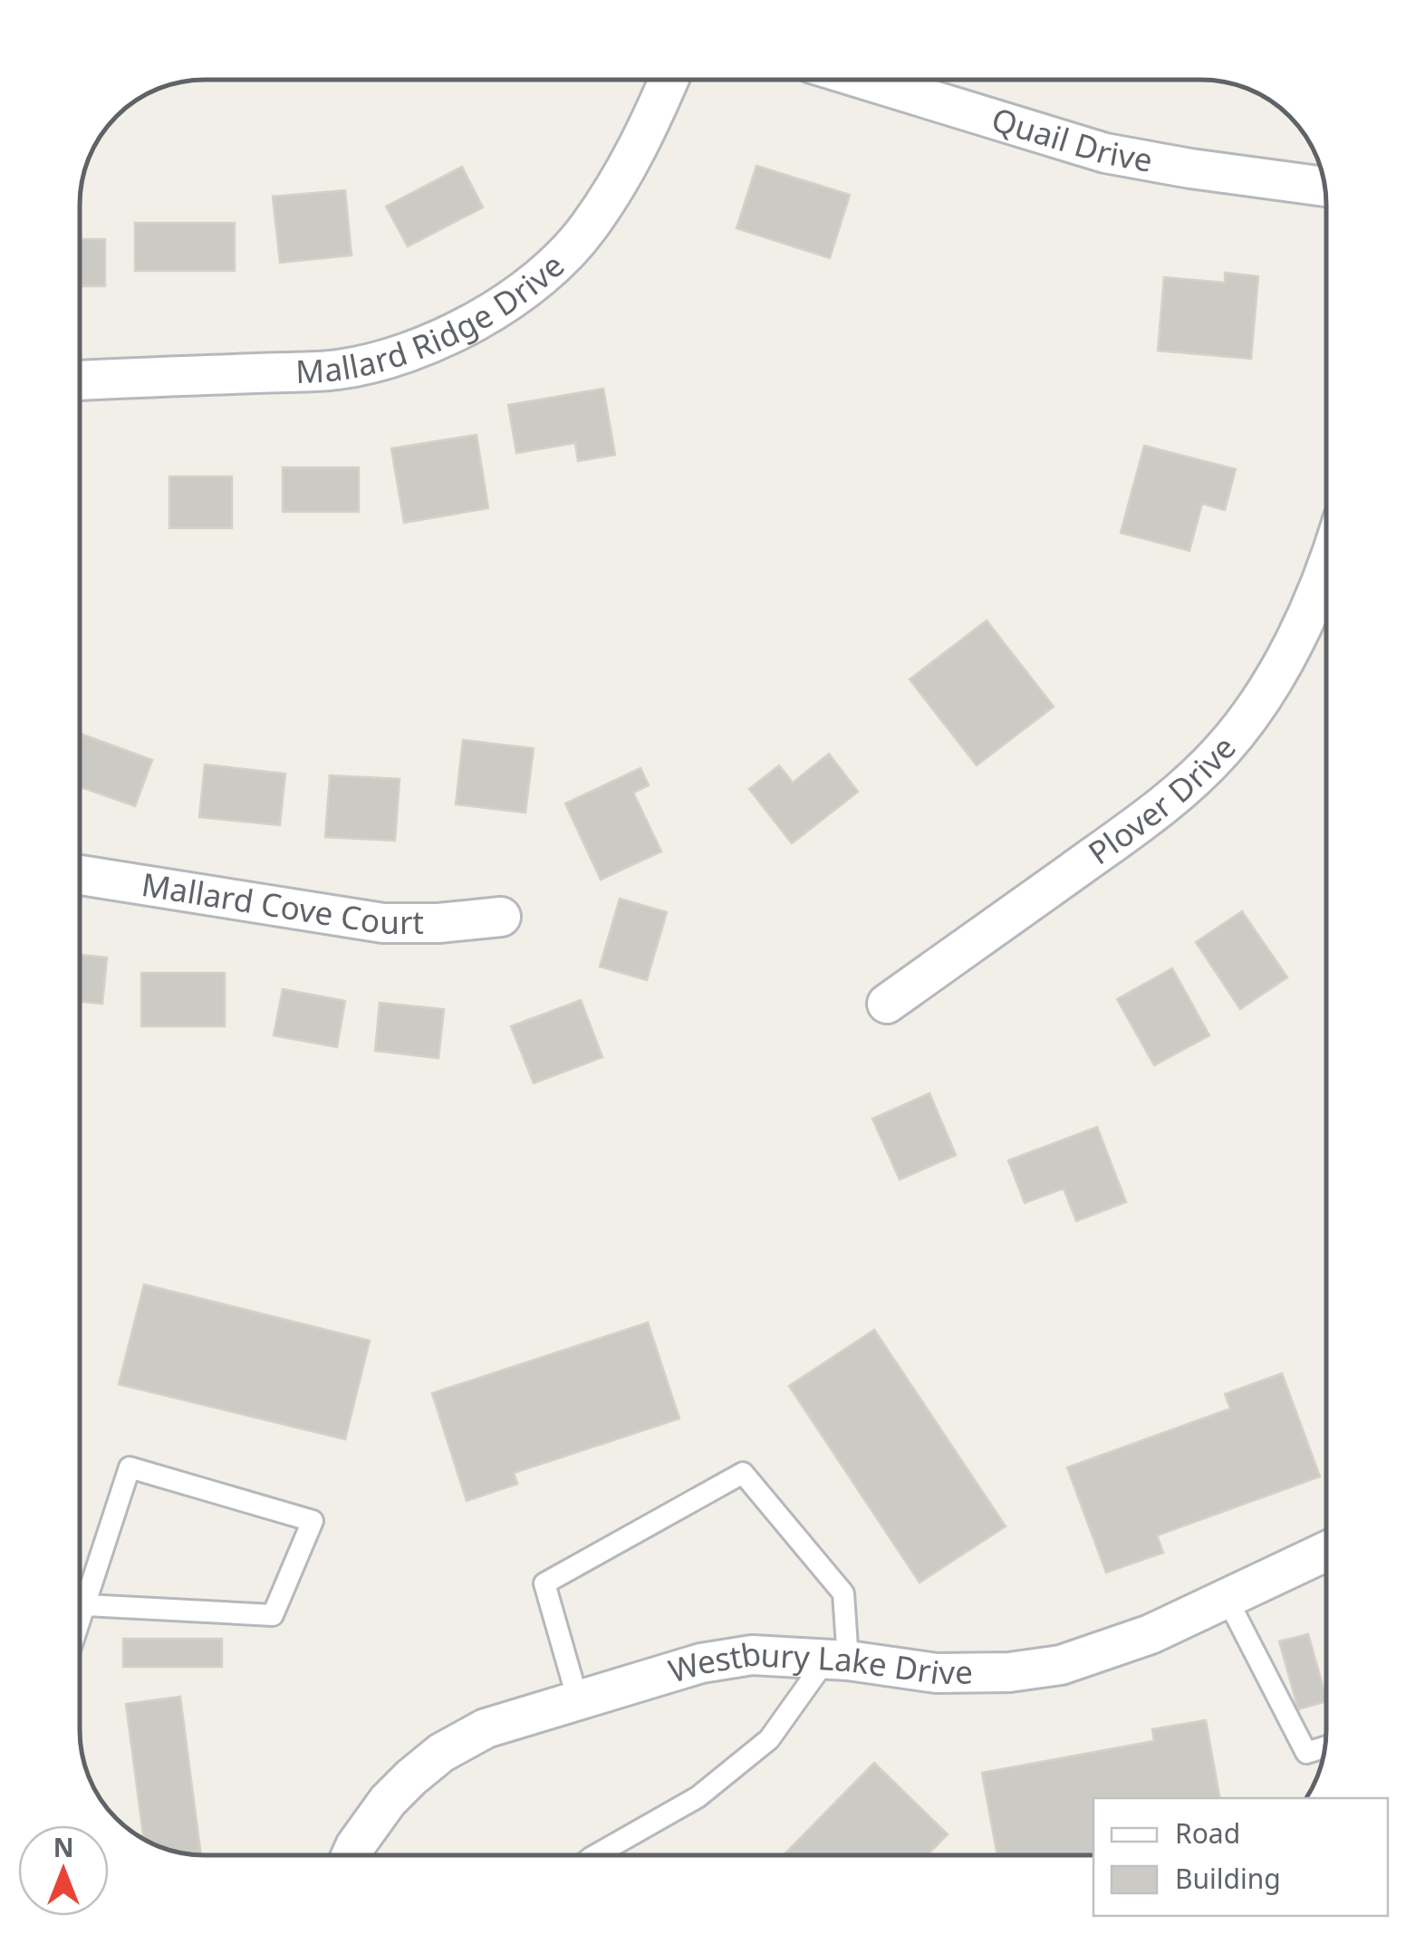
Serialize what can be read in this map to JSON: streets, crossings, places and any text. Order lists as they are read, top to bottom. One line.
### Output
{"streets":{"street":["Quail Drive","Mallard Ridge Drive","Plover Drive","Mallard Cove Court","Westbury Lake Drive"]},"legend":["Road","Building"],"north":"top"}
